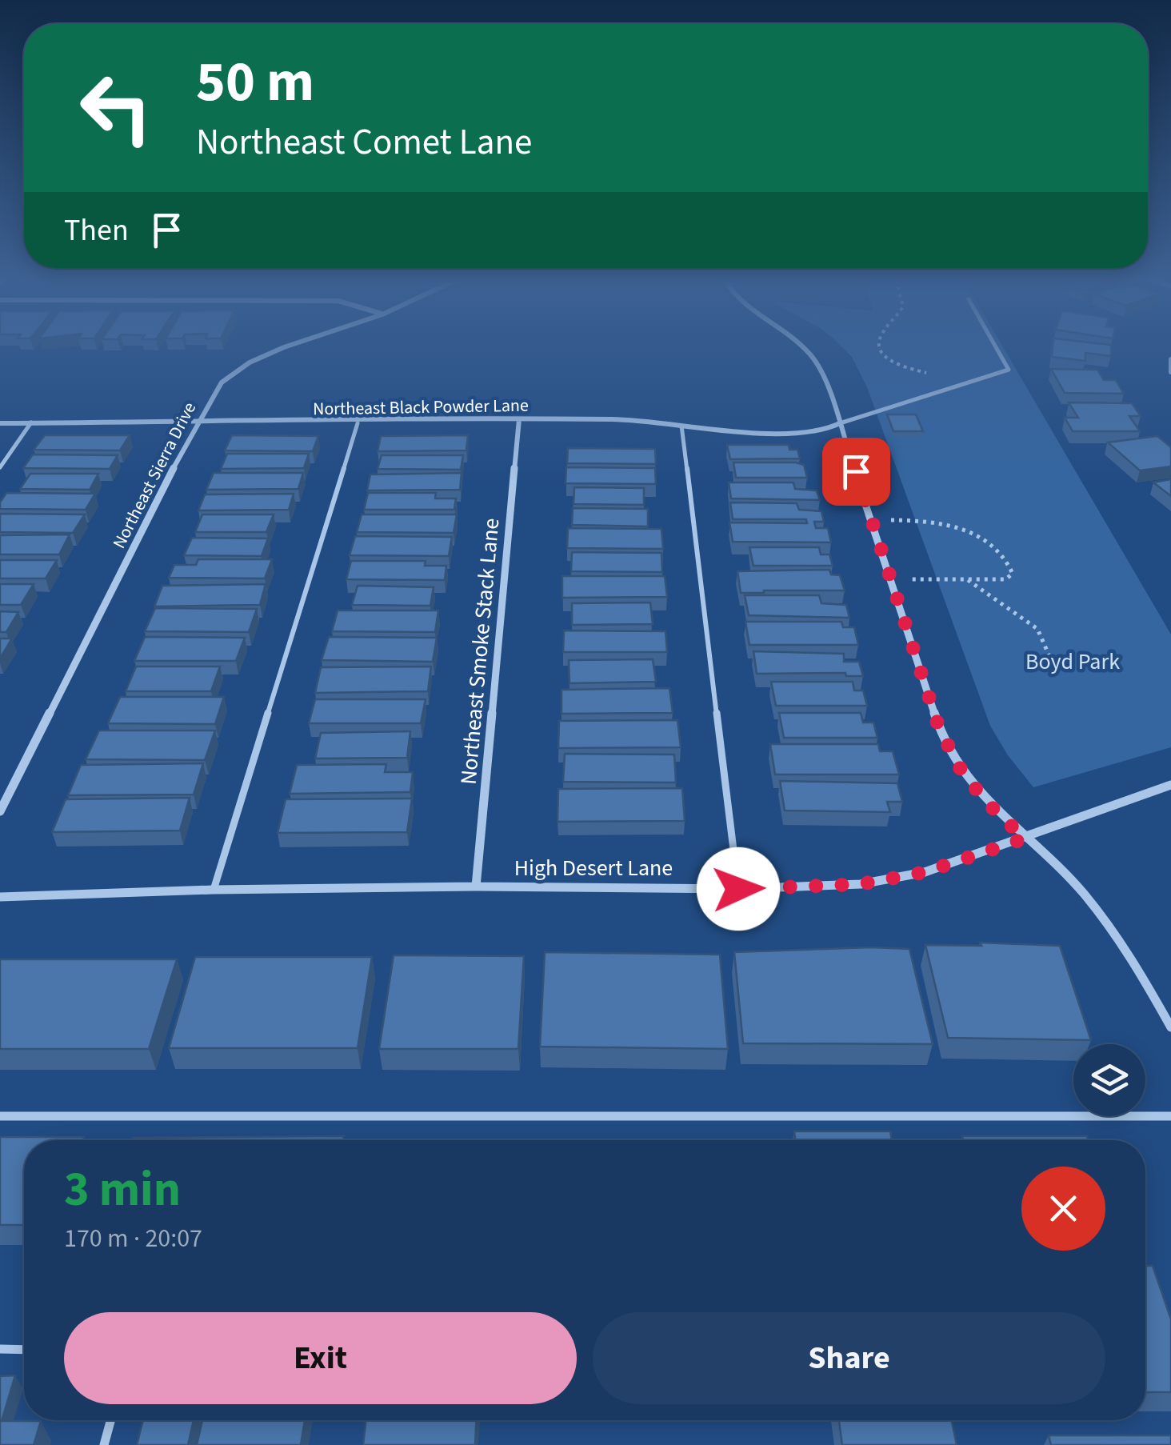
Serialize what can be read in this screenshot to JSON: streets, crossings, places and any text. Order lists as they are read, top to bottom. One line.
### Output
{"streets":{"street":["Northeast Black Powder Lane","Northeast Sierra Drive","Northeast Smoke Stack Lane","High Desert Lane"]},"crossings":[["Northeast Black Powder Lane","Northeast Sierra Drive"],["Northeast Black Powder Lane","Northeast Smoke Stack Lane"],["Northeast Smoke Stack Lane","High Desert Lane"]],"parks":["Boyd Park"],"page":{"turn":["50 m","Northeast Comet Lane"],"then":"Then","heading":["3 min","170 m · 20:07"],"buttons":["Exit","Share"]}}
